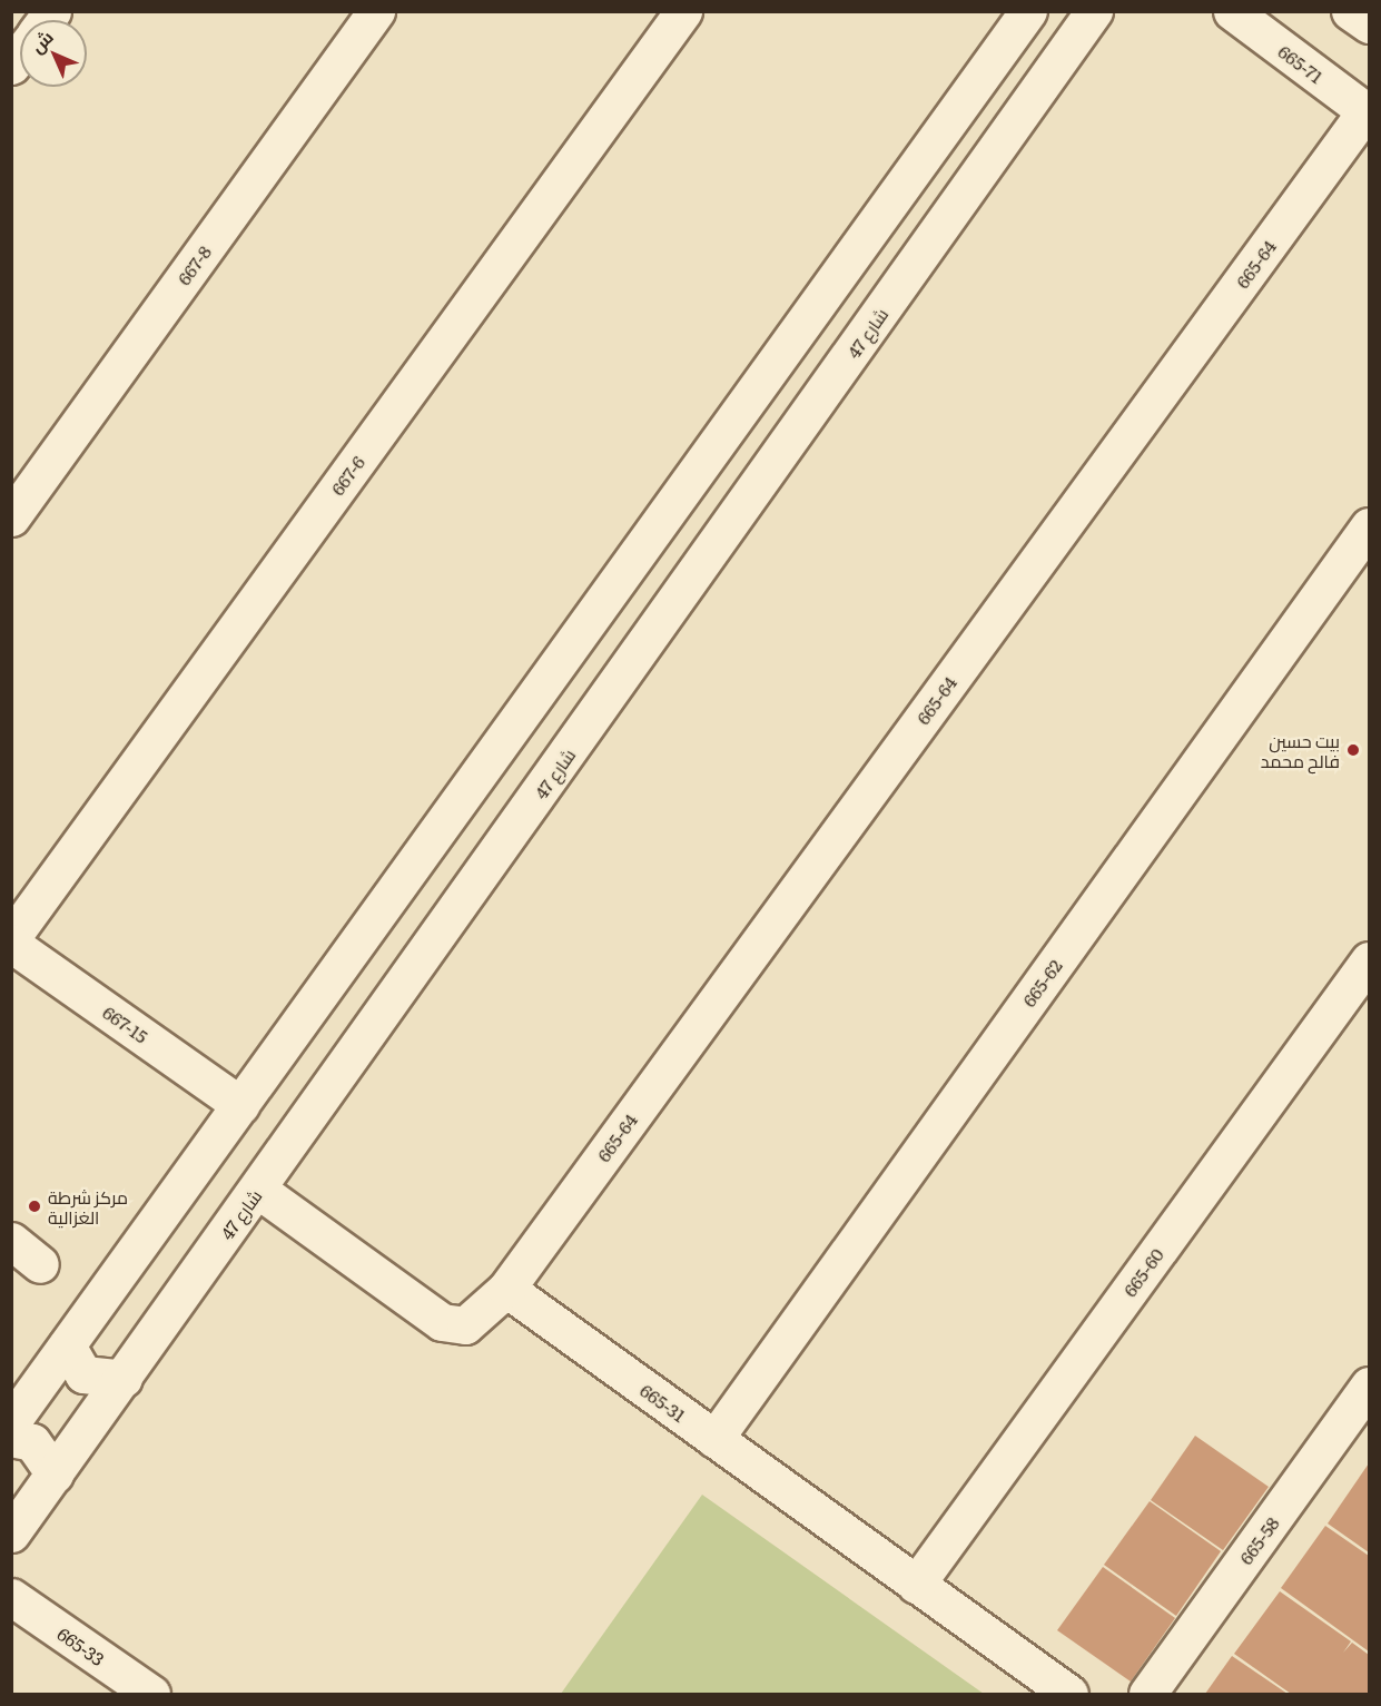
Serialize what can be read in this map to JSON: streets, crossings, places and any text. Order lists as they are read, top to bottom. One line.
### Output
{"streets":{"street":["665-71","665-64","667-8","شارع 47","667-6","665-62","667-15","665-60","665-31","665-58","665-33"]},"crossings":[["665-71","665-64"],["665-64","665-31"],["665-62","665-31"],["665-60","665-31"]],"places":["بيت حسين فالح محمد","مركز شرطة الغزالية"],"north":"top left"}
